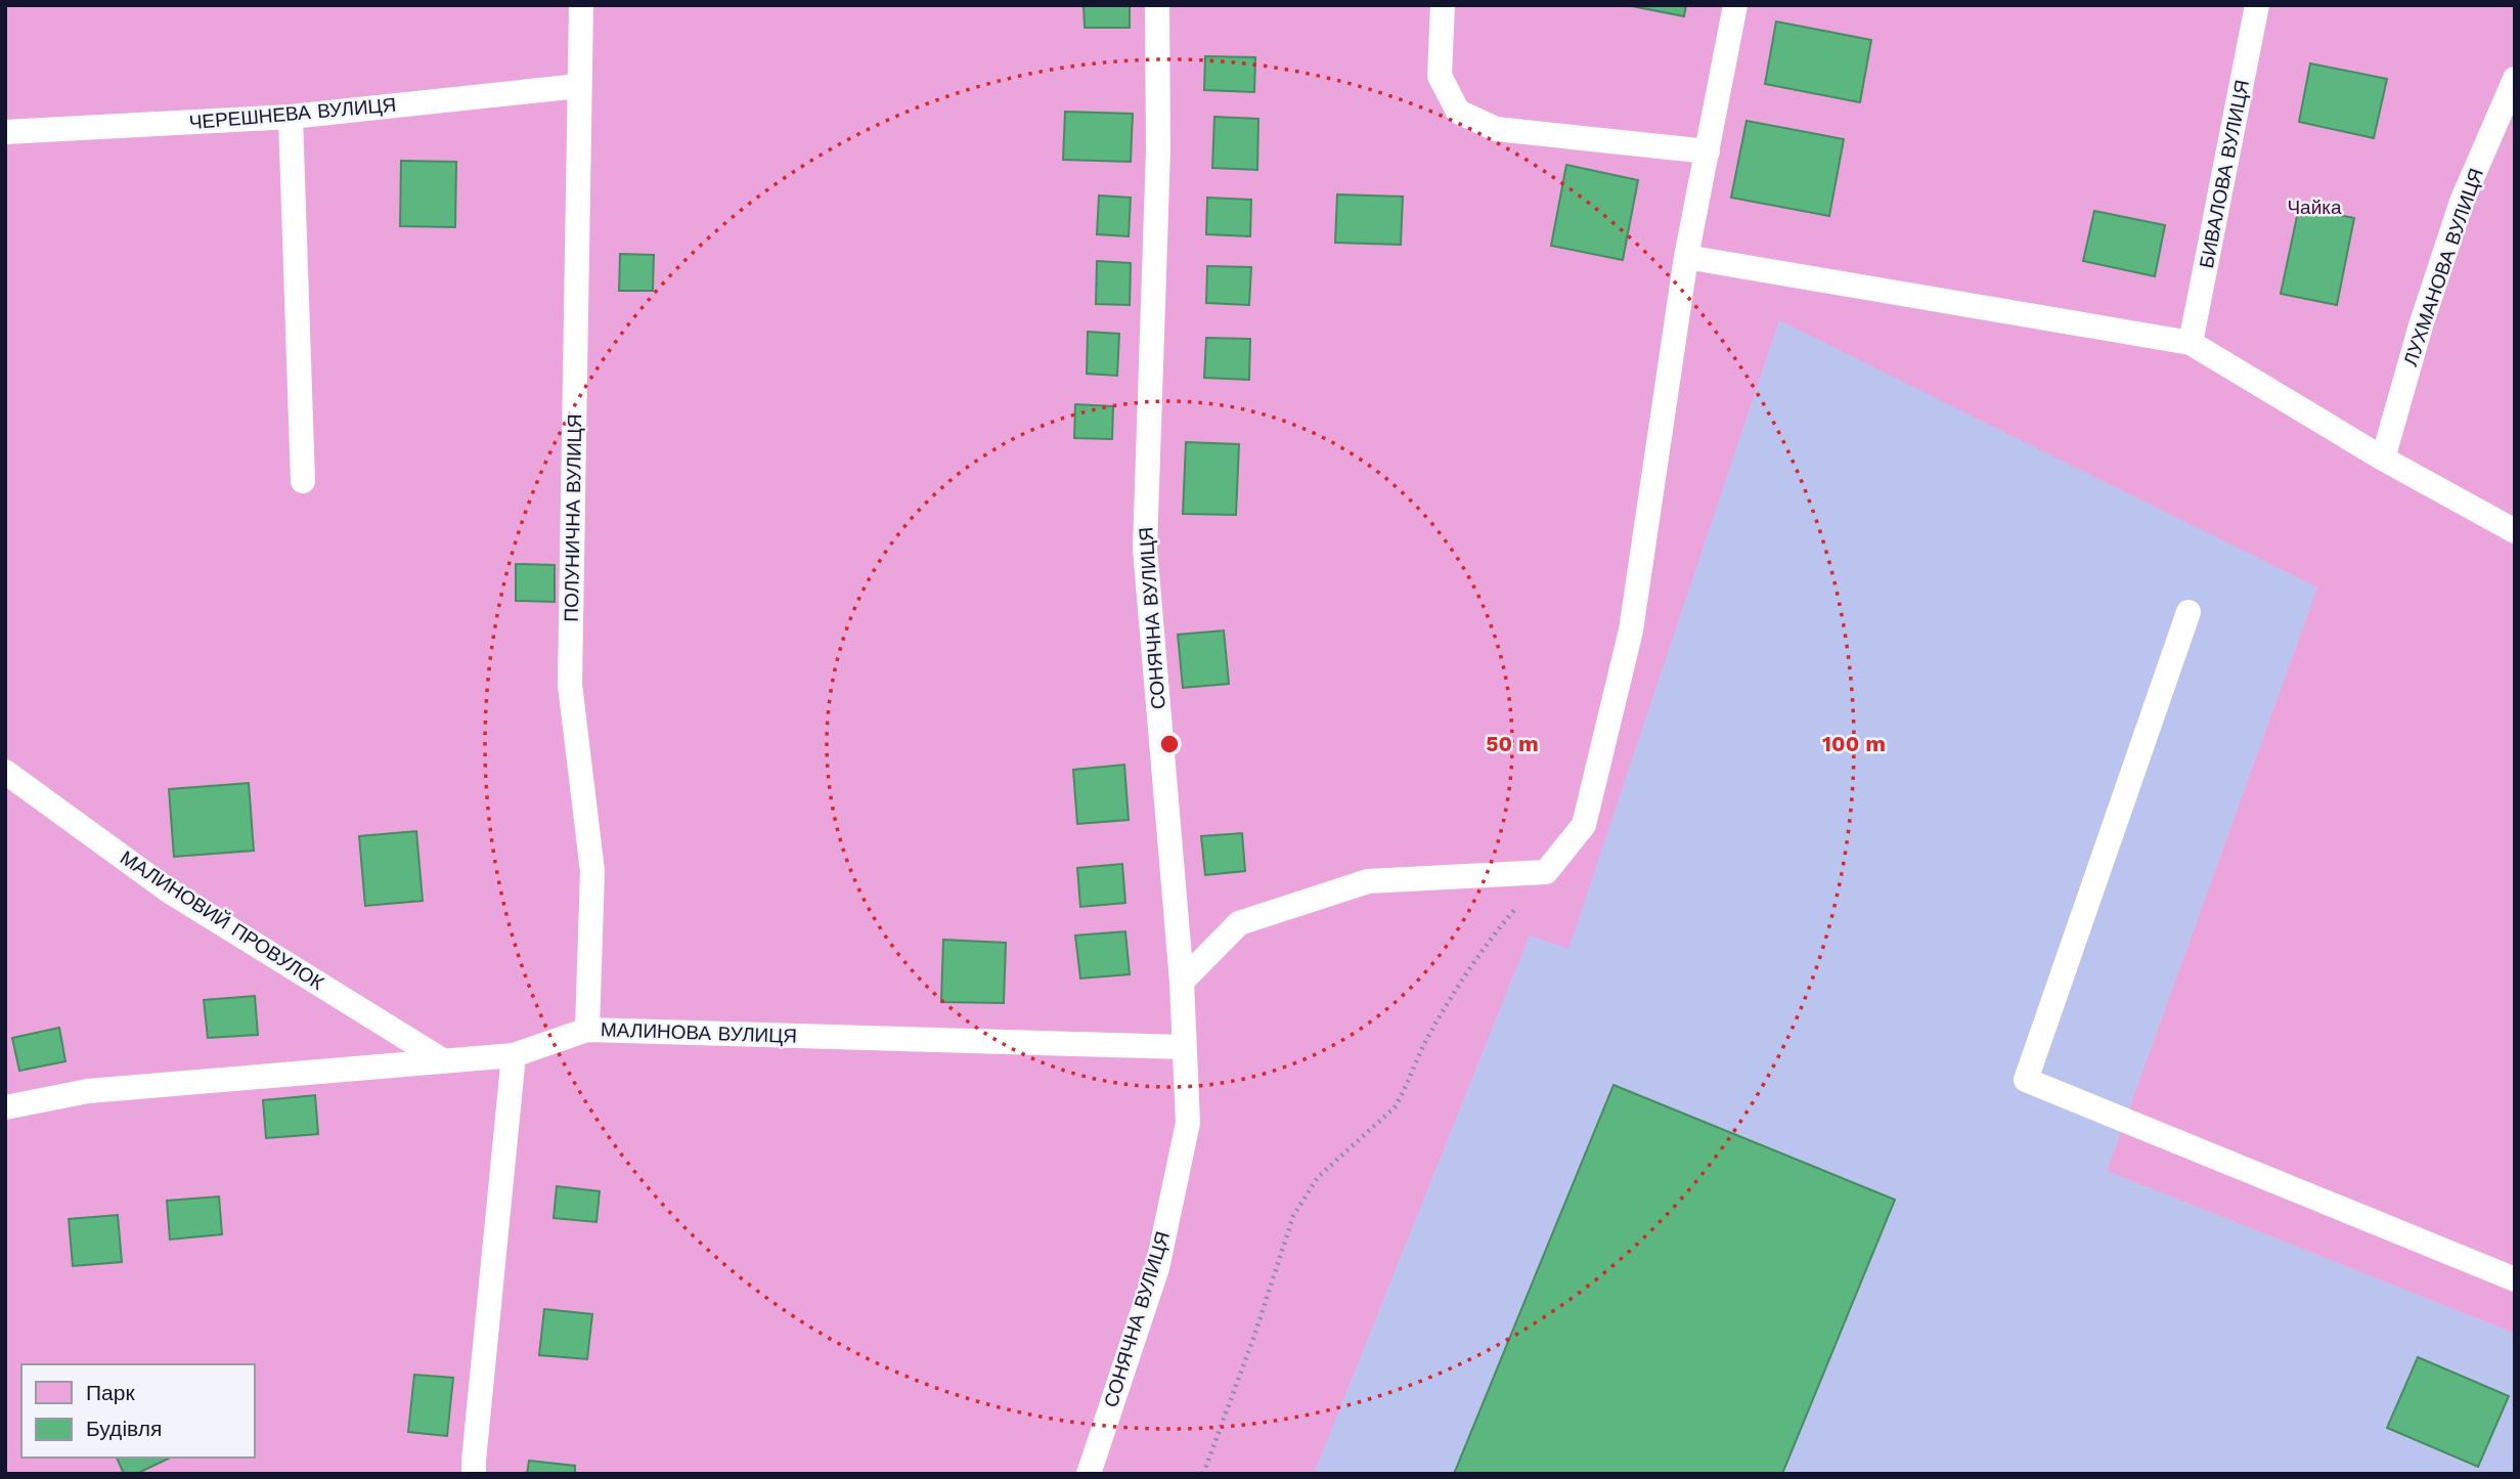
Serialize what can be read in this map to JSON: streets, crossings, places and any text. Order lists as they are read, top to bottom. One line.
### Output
{"streets":{"lane":["ЧЕРЕШНЕВА ВУЛИЦЯ","БИВАЛОВА ВУЛИЦЯ","ЛУХМАНОВА ВУЛИЦЯ","ПОЛУНИЧНА ВУЛИЦЯ","СОНЯЧНА ВУЛИЦЯ","МАЛИНОВИЙ ПРОВУЛОК","МАЛИНОВА ВУЛИЦЯ"]},"crossings":[["ЧЕРЕШНЕВА ВУЛИЦЯ","ПОЛУНИЧНА ВУЛИЦЯ"],["ПОЛУНИЧНА ВУЛИЦЯ","МАЛИНОВА ВУЛИЦЯ"],["СОНЯЧНА ВУЛИЦЯ","МАЛИНОВА ВУЛИЦЯ"],["МАЛИНОВИЙ ПРОВУЛОК","МАЛИНОВА ВУЛИЦЯ"]],"parks":["Чайка"],"legend":["Парк","Будівля"],"rings":["50 m","100 m"]}
